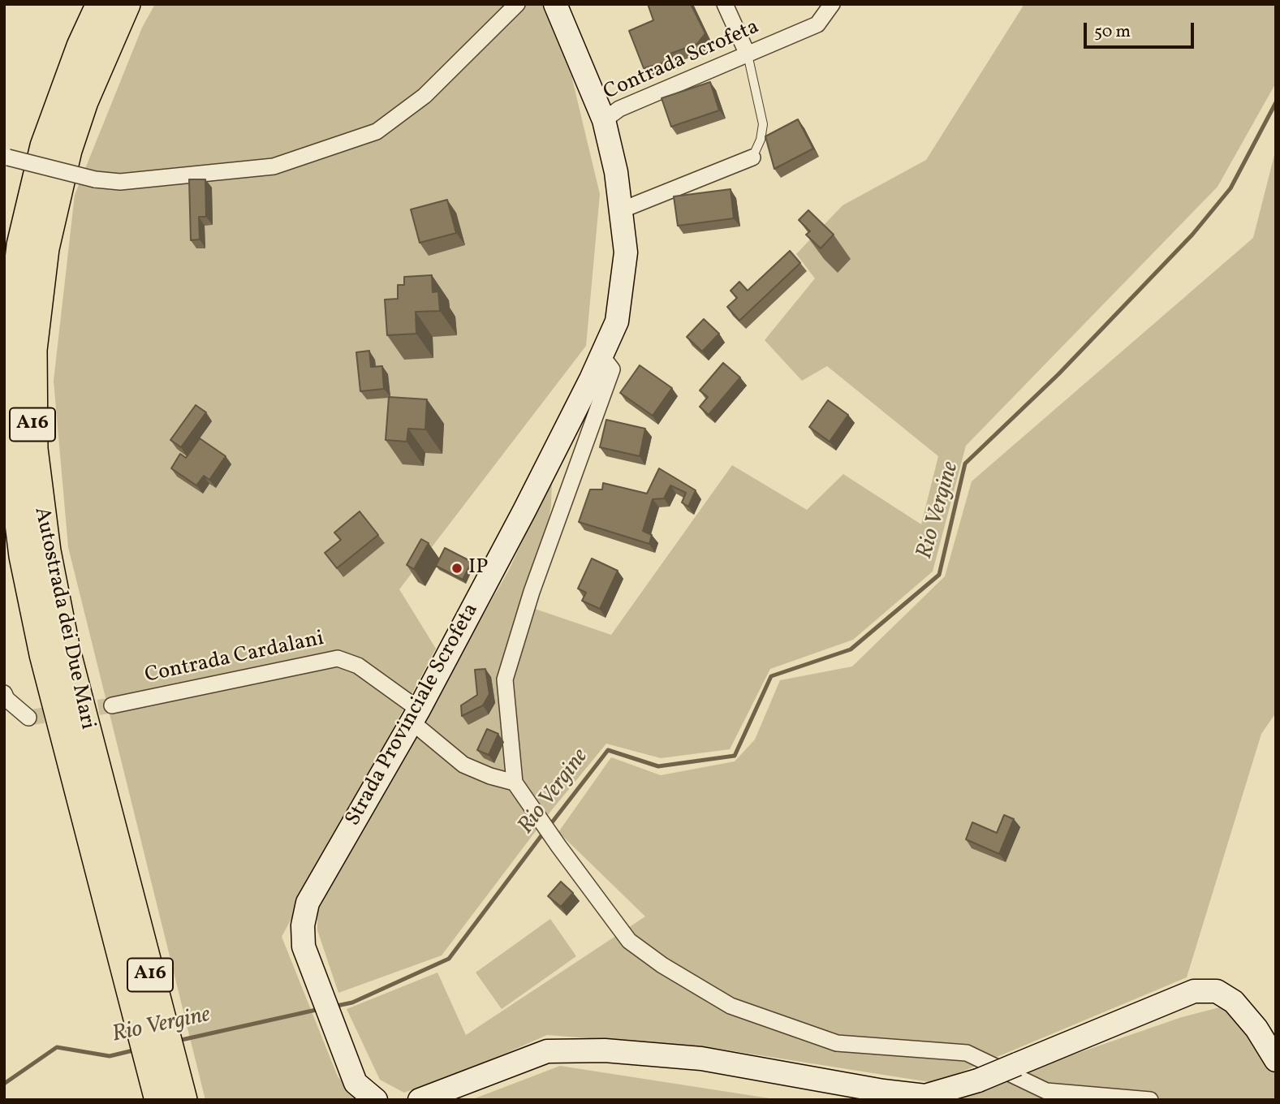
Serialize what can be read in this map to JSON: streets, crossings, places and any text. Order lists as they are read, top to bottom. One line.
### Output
{"streets":{"highway":["A16","Autostrada dei Due Mari"],"street":["Contrada Scrofeta","Contrada Cardalani","Strada Provinciale Scrofeta"]},"crossings":[["Contrada Scrofeta","Strada Provinciale Scrofeta"],["Contrada Cardalani","Strada Provinciale Scrofeta"]],"water":["Rio Vergine"],"places":["IP"],"scale_bar":"50 m"}
